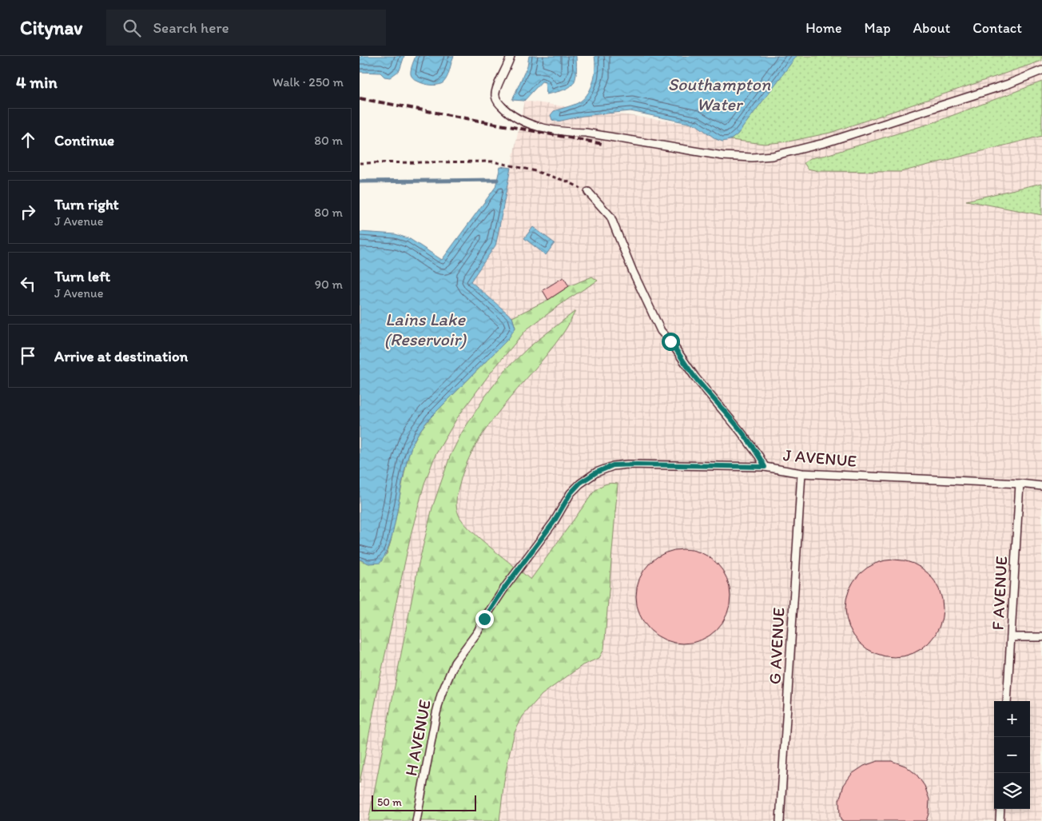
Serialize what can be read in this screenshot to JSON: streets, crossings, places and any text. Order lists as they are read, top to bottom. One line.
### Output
{"streets":{"lane":["J AVENUE","F AVENUE","G AVENUE","H AVENUE"]},"crossings":[["J AVENUE","F AVENUE"],["J AVENUE","G AVENUE"],["J AVENUE","H AVENUE"]],"water":["Southampton Water","Lains Lake (Reservoir)"],"scale_bar":"50 m","page":{"header":"Citynav","search":"Search here","nav":["Home","Map","About","Contact"],"heading":["4 min","Walk · 250 m"],"list":[["Continue","80 m"],["Turn right","J Avenue","80 m"],["Turn left","J Avenue","90 m"],"Arrive at destination"],"map_buttons":["+","−"],"scale":"50 m"}}
